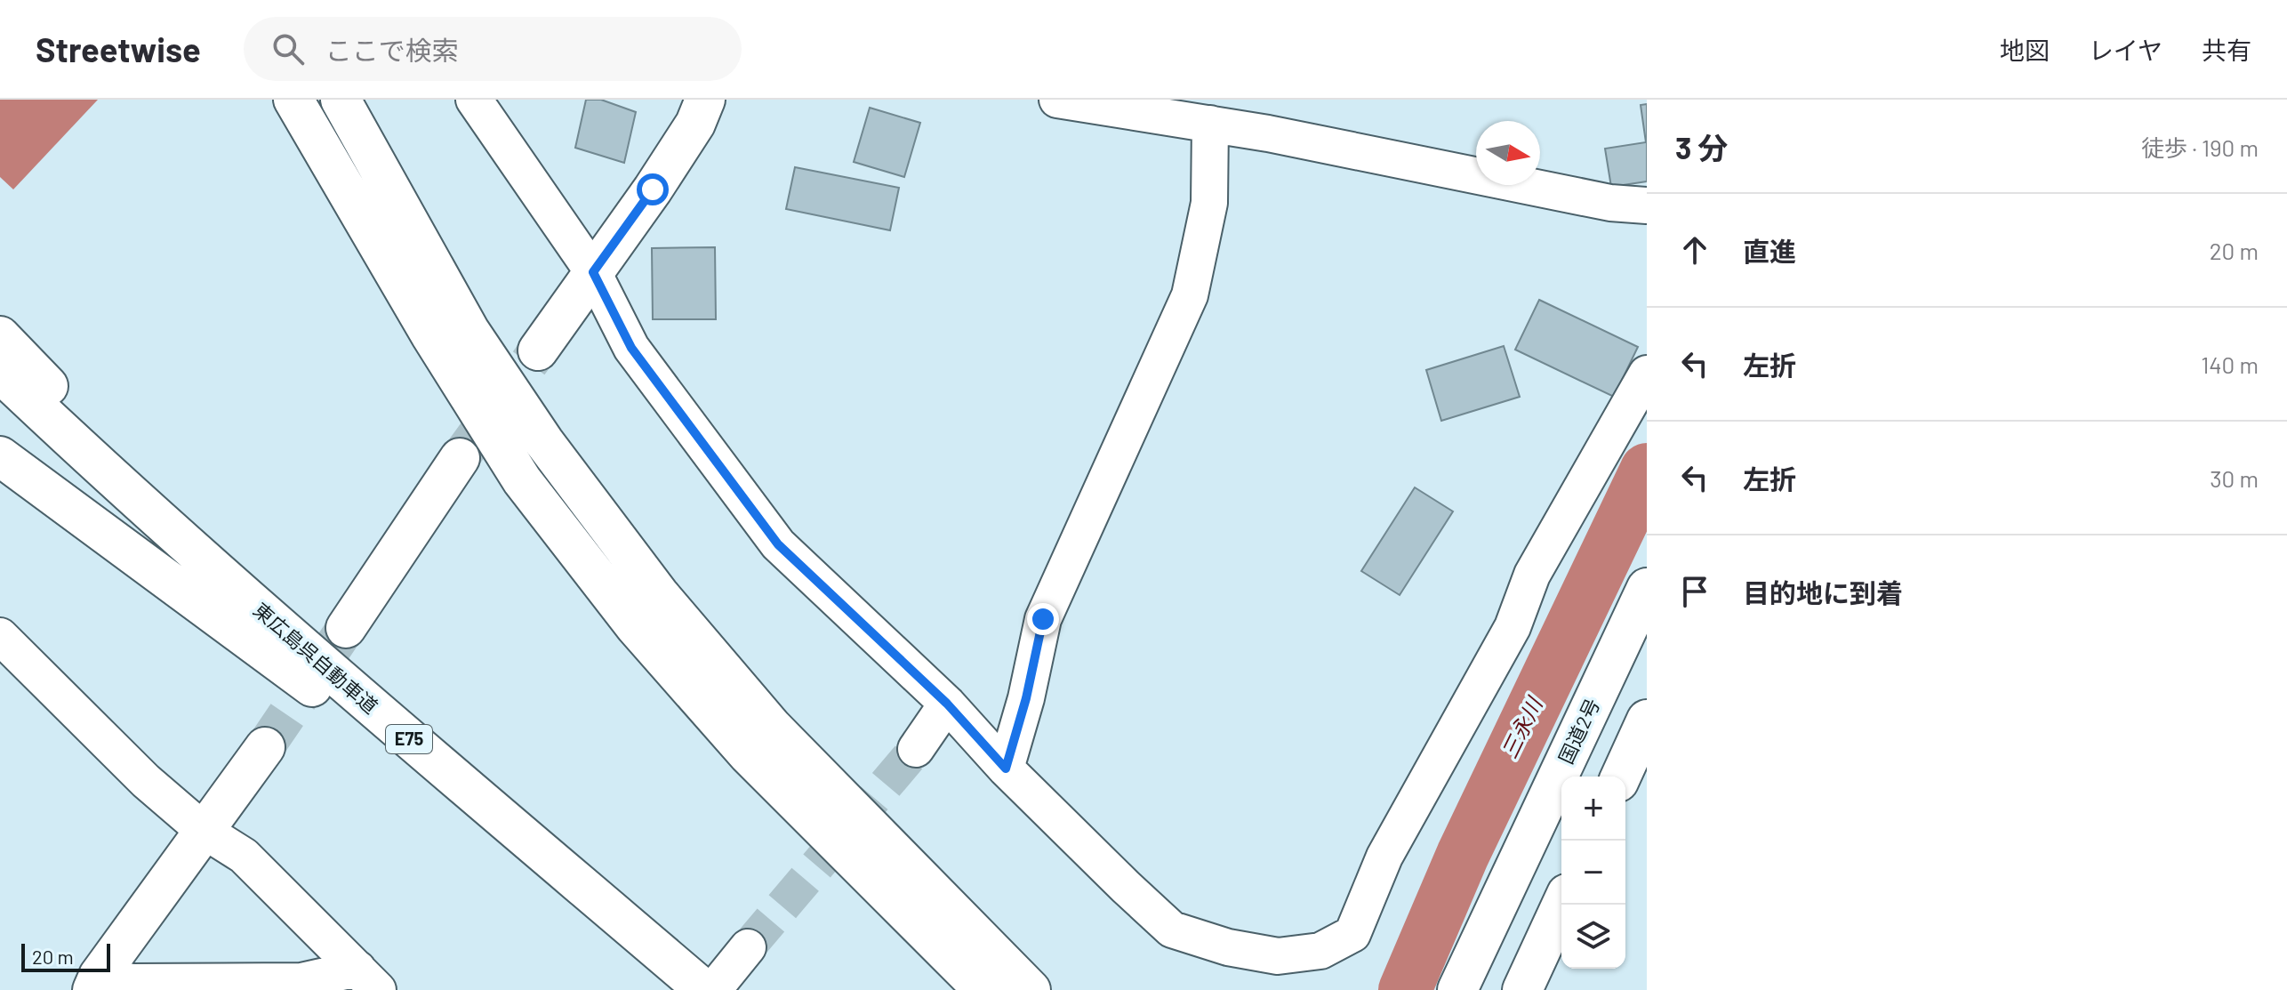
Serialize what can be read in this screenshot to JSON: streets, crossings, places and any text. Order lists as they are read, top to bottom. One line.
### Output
{"streets":{"main road":["東広島呉自動車道","国道2号","E75"]},"water":["三永川"],"scale_bar":"20 m","north":"right","page":{"header":"Streetwise","search":"ここで検索","nav":["地図","レイヤ","共有"],"heading":["3 分","徒歩 · 190 m"],"list":[["直進","20 m"],["左折","140 m"],["左折","30 m"],"目的地に到着"],"map_buttons":["+","−"],"scale":"20 m"}}
